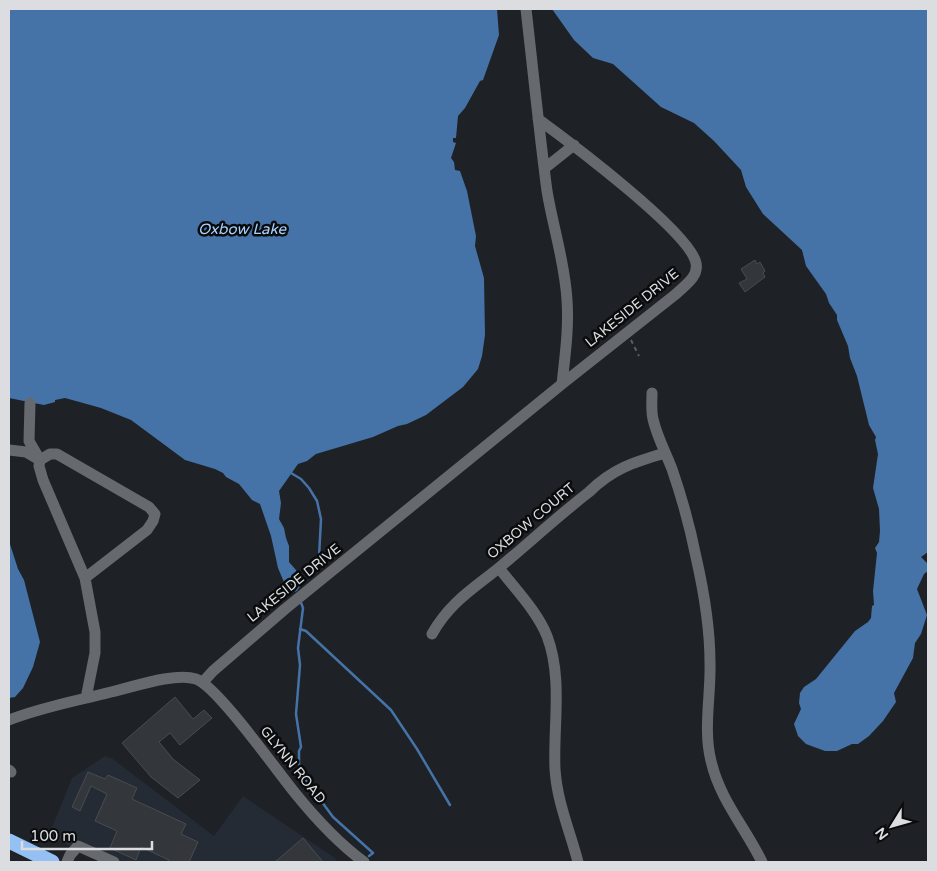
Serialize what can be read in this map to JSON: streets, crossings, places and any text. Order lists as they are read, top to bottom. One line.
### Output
{"streets":{"street":["LAKESIDE DRIVE","OXBOW COURT","GLYNN ROAD"]},"crossings":[["LAKESIDE DRIVE","GLYNN ROAD"]],"water":["Oxbow Lake"],"scale_bar":"100 m","north":"bottom left"}
